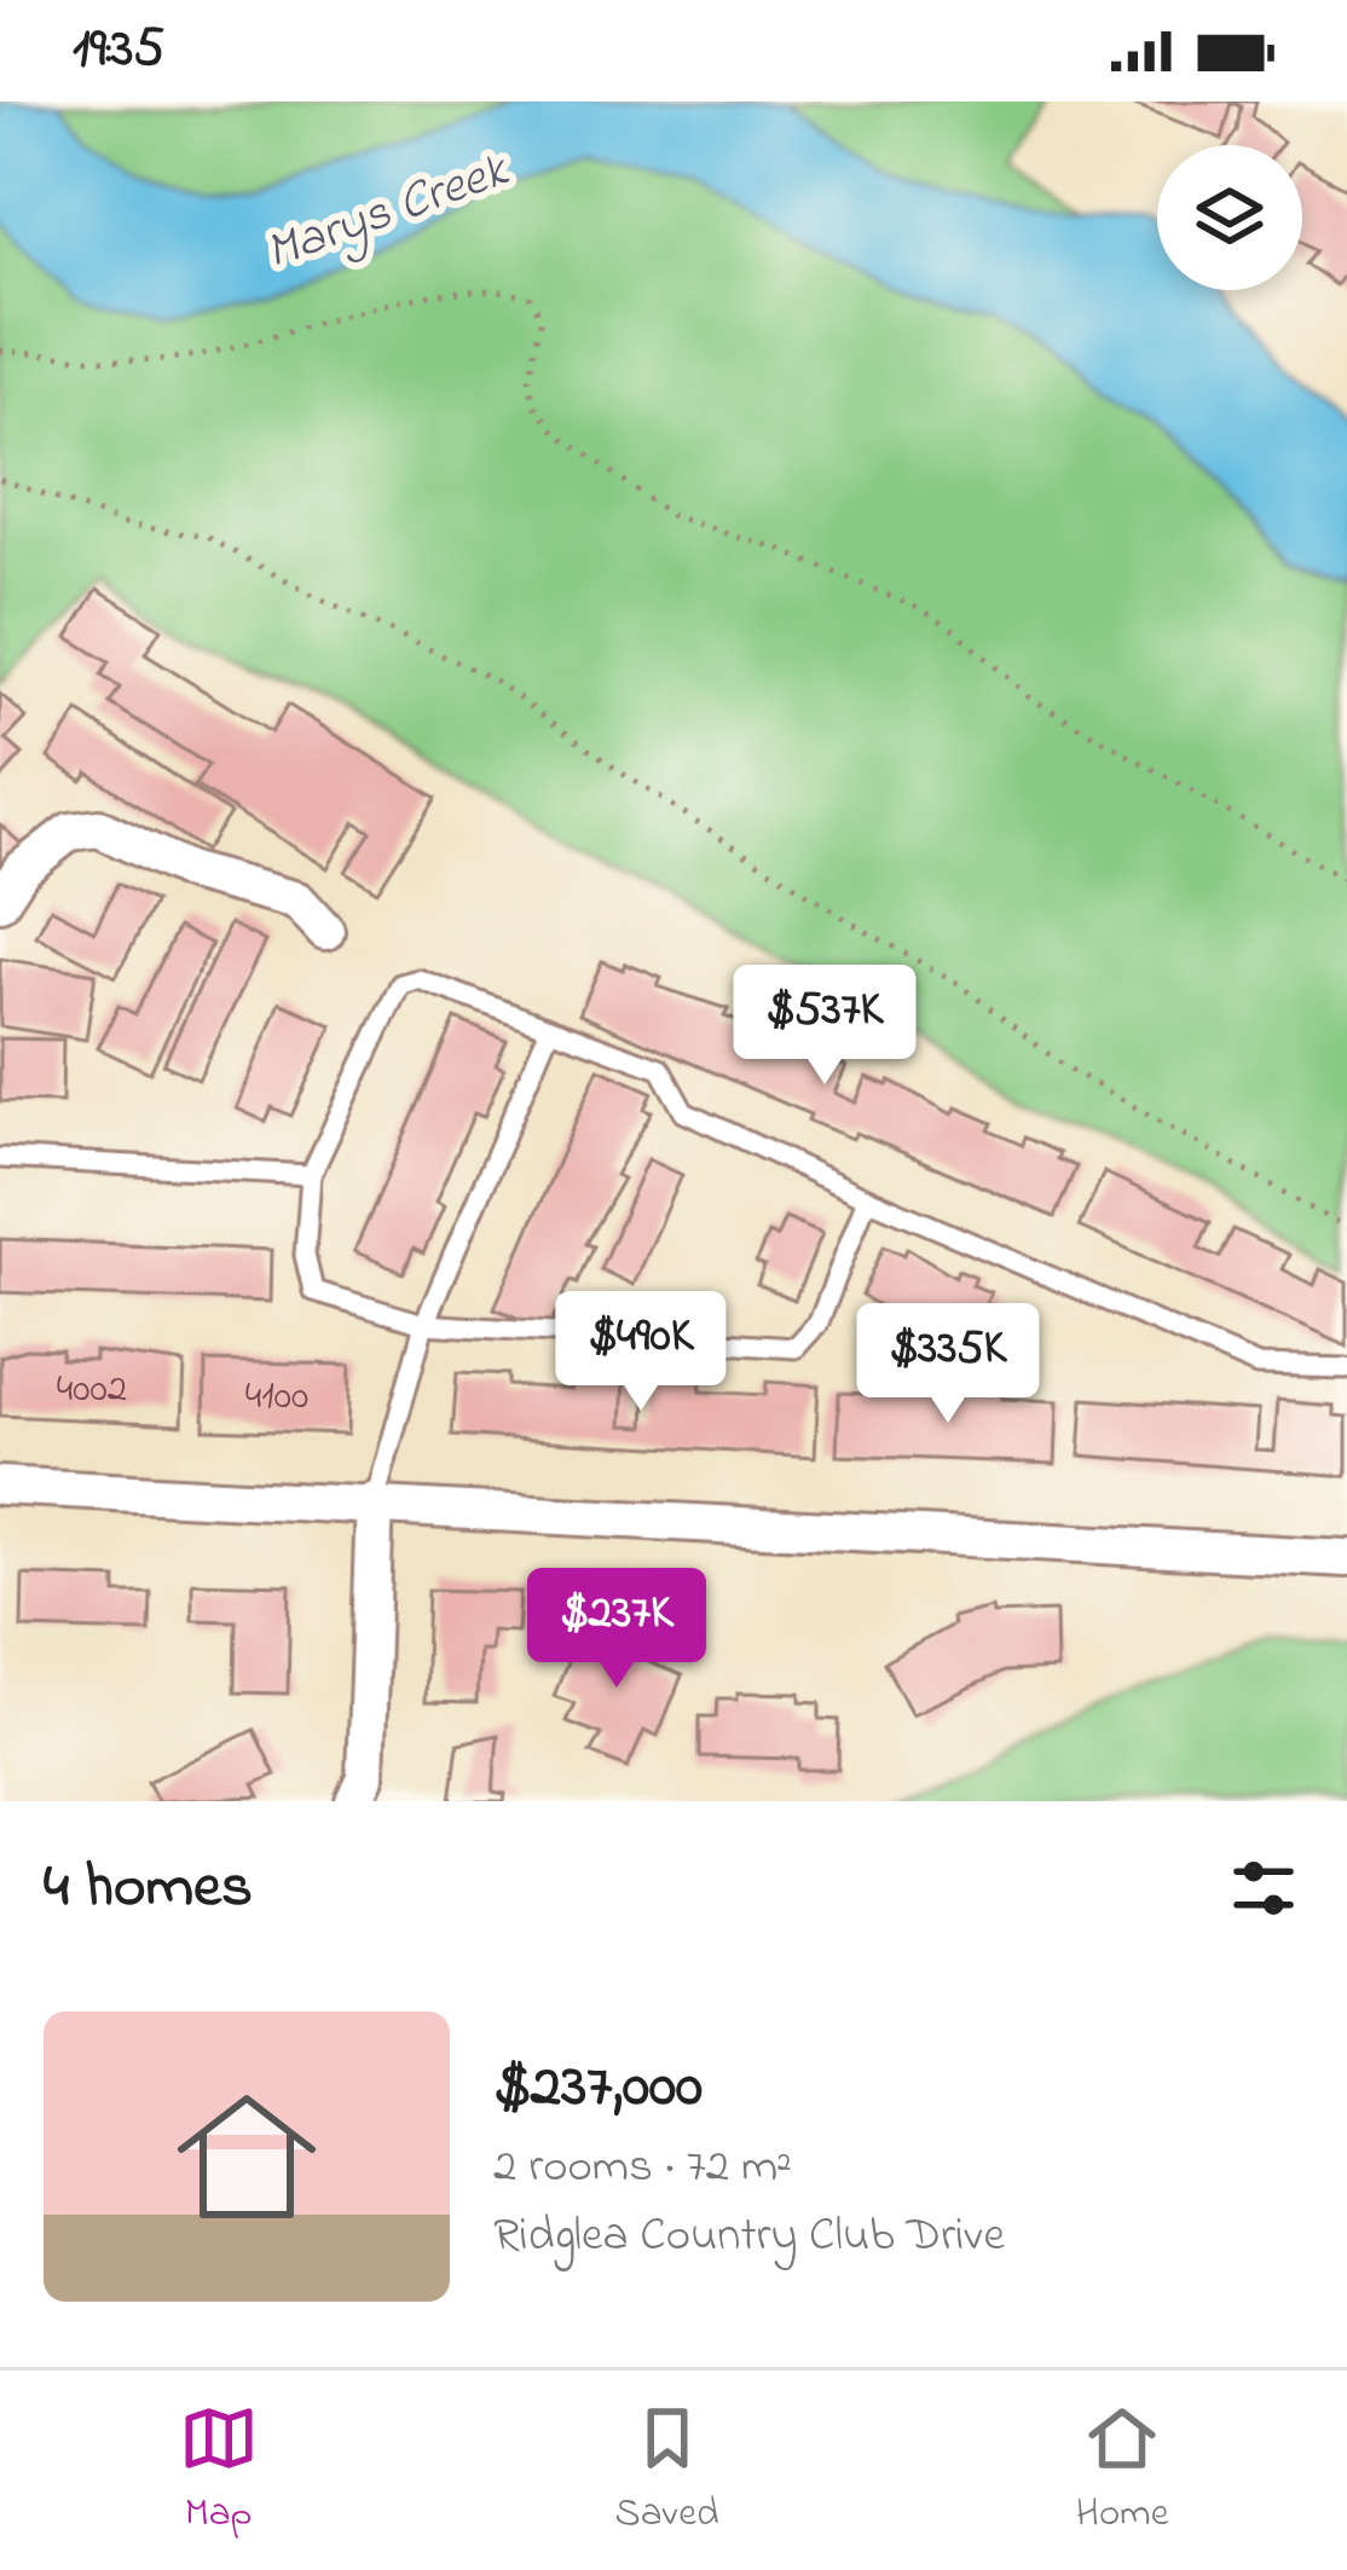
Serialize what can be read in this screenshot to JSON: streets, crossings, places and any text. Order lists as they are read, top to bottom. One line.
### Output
{"water":["Marys Creek"],"house_numbers":["4002","4100"],"page":{"status":"19:35","price":["$537K","$490K","$335K","$237K"],"heading":"4 homes","list":[{"name":"$237,000","note":"2 rooms · 72 m² · Ridglea Country Club Drive"}],"tabs":["Map","Saved","Home"]}}
